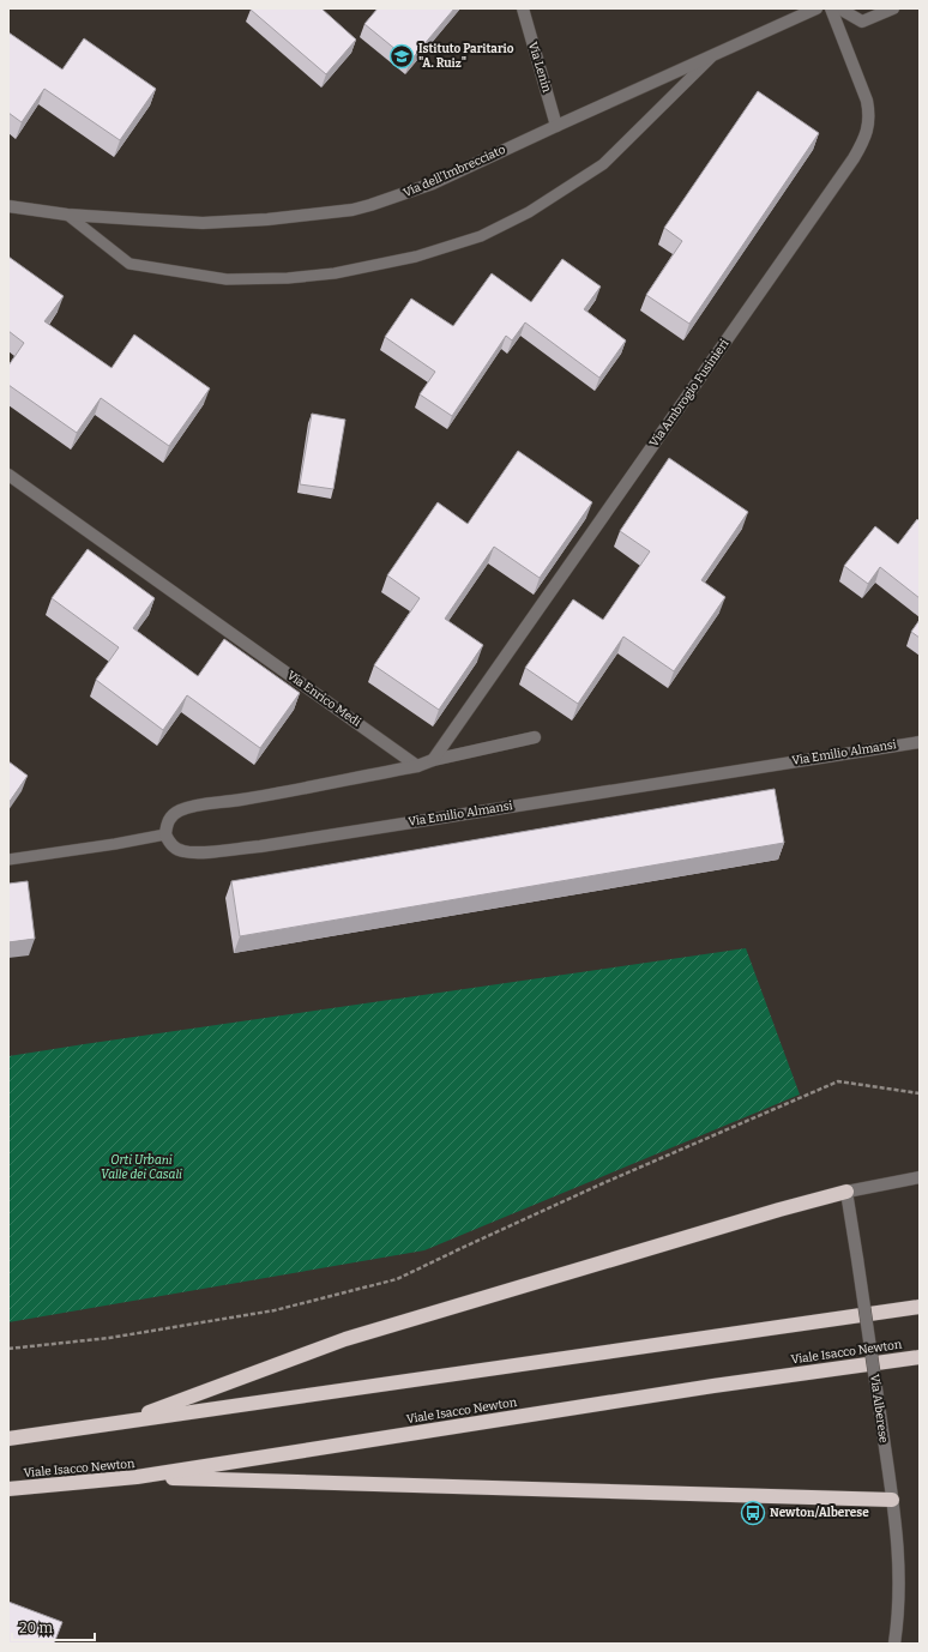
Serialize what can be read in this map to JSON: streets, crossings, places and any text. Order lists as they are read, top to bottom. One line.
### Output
{"streets":{"highway":["Viale Isacco Newton"],"street":["Via Lenin","Via dell'Imbrecciato","Via Ambrogio Fusinieri","Via Enrico Medi","Via Emilio Almansi","Via Alberese"]},"crossings":[["Via Lenin","Via dell'Imbrecciato"]],"parks":["Orti Urbani Valle dei Casali"],"places":{"school or university":["Istituto Paritario \"A. Ruiz\""],"bus stop":["Newton/Alberese"]},"scale_bar":"20 m"}
